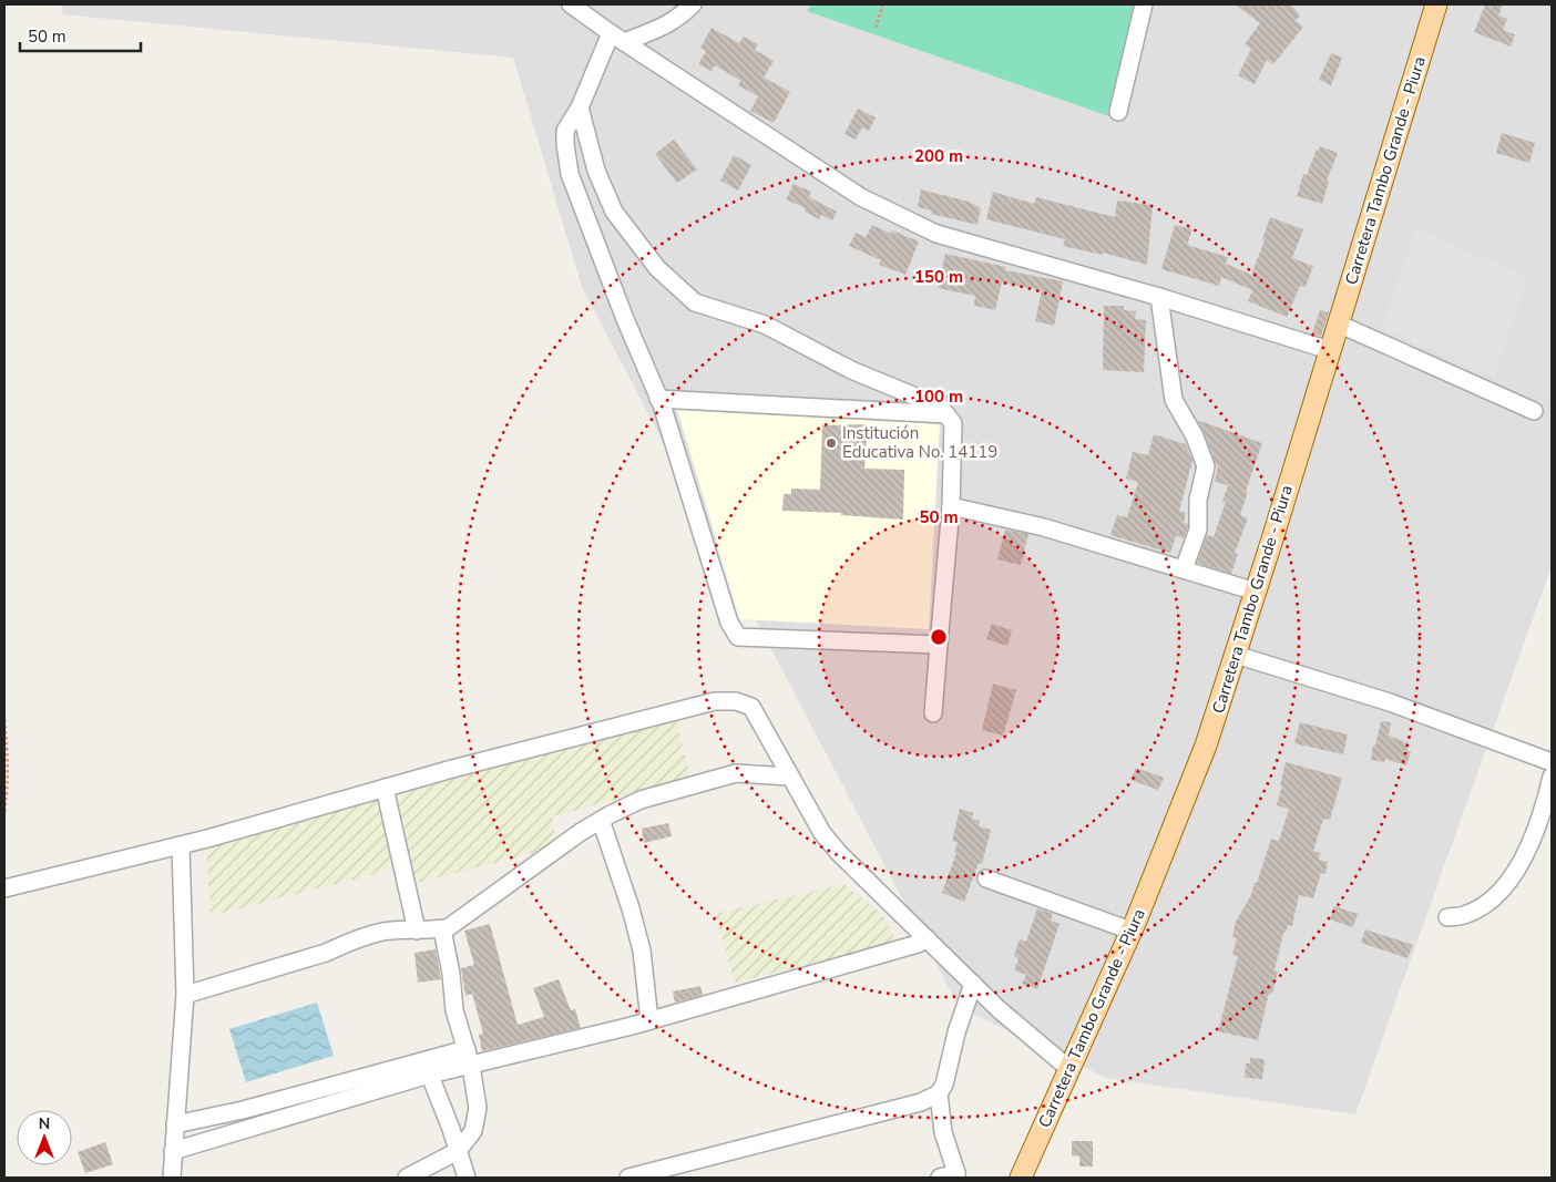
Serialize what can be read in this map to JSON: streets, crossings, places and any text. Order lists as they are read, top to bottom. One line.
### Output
{"streets":{"main road":["Carretera Tambo Grande - Piura"]},"places":["Institución Educativa No. 14119"],"scale_bar":"50 m","north":"top","rings":["200 m","150 m","100 m","50 m"]}
